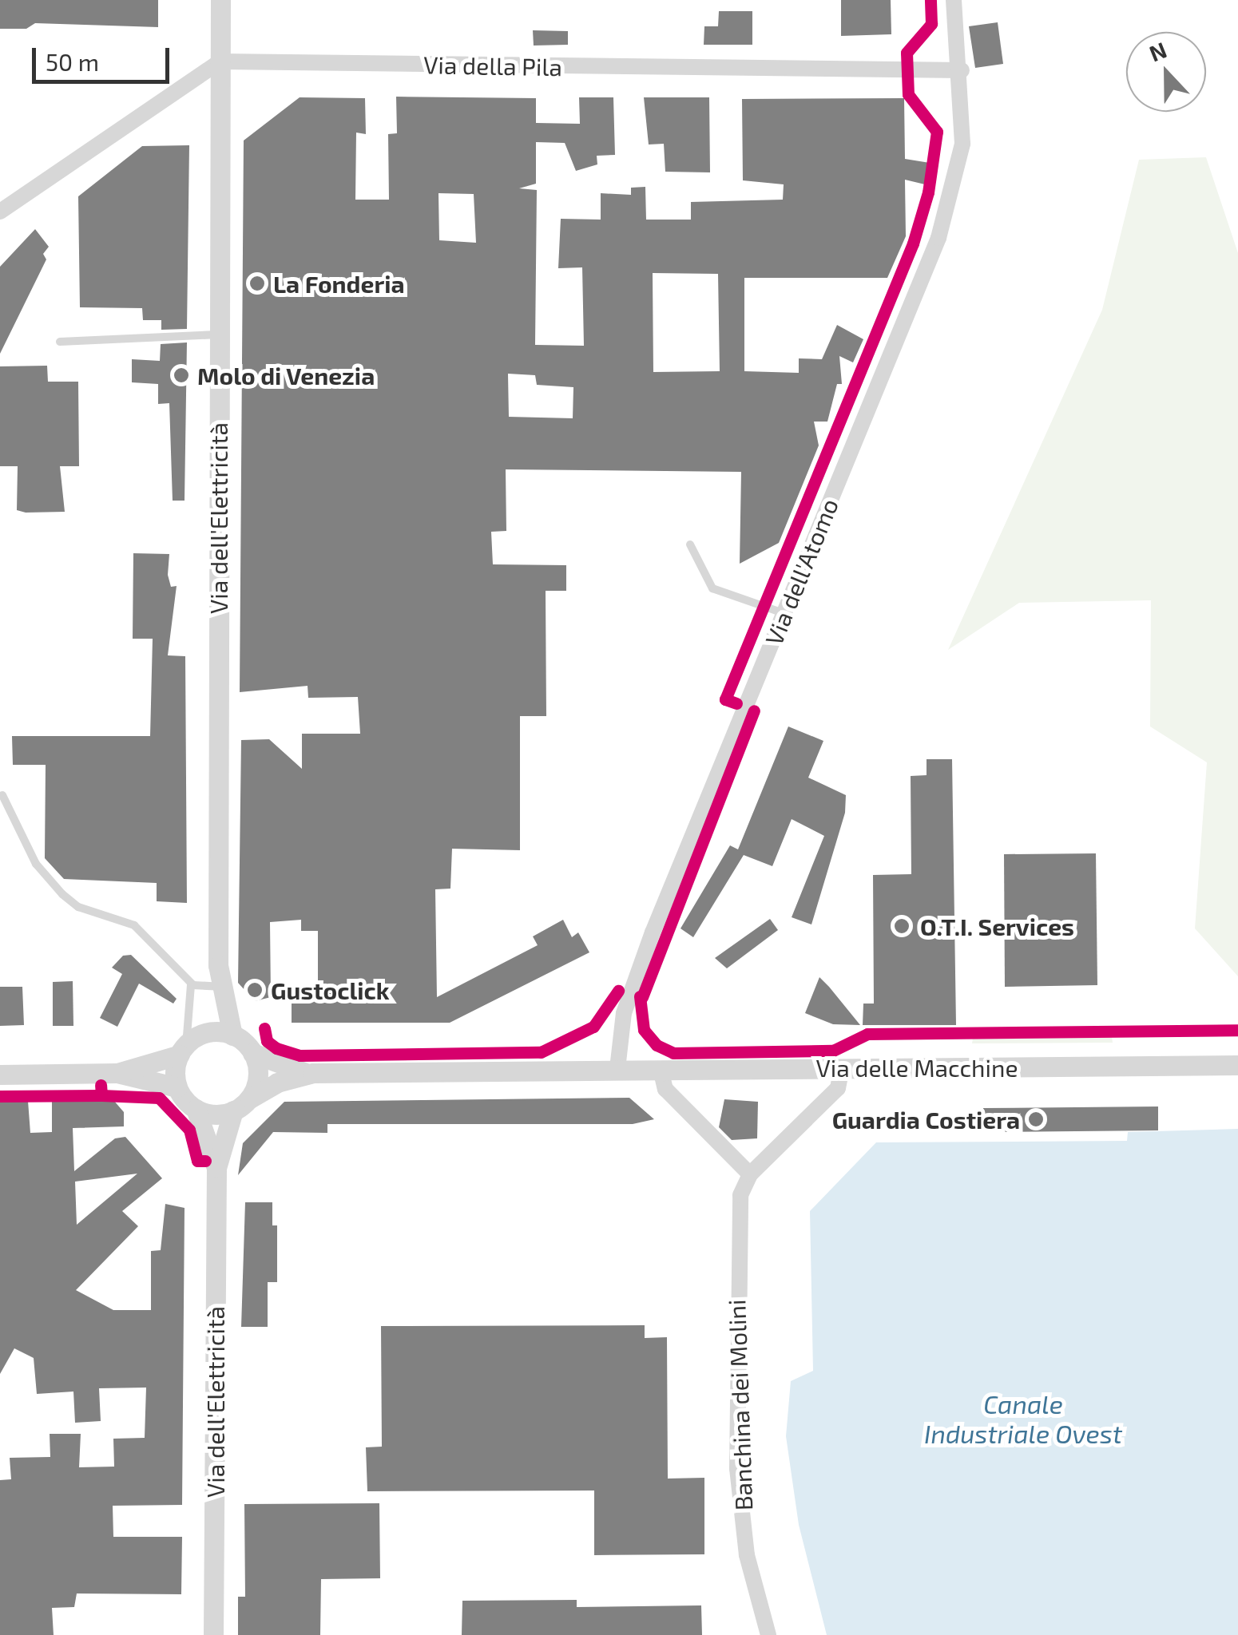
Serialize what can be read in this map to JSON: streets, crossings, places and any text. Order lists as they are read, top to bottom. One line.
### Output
{"streets":{"street":["Via della Pila","Via dell'Elettricità","Via dell'Atomo","Via delle Macchine","Banchina dei Molini"]},"crossings":[["Via della Pila","Via dell'Elettricità"],["Via della Pila","Via dell'Atomo"],["Via dell'Elettricità","Via delle Macchine"],["Via dell'Atomo","Via delle Macchine"],["Via delle Macchine","Banchina dei Molini"]],"water":["Canale Industriale Ovest"],"places":["La Fonderia","Molo di Venezia","O.T.I. Services","Gustoclick","Guardia Costiera"],"scale_bar":"50 m","north":"top"}
